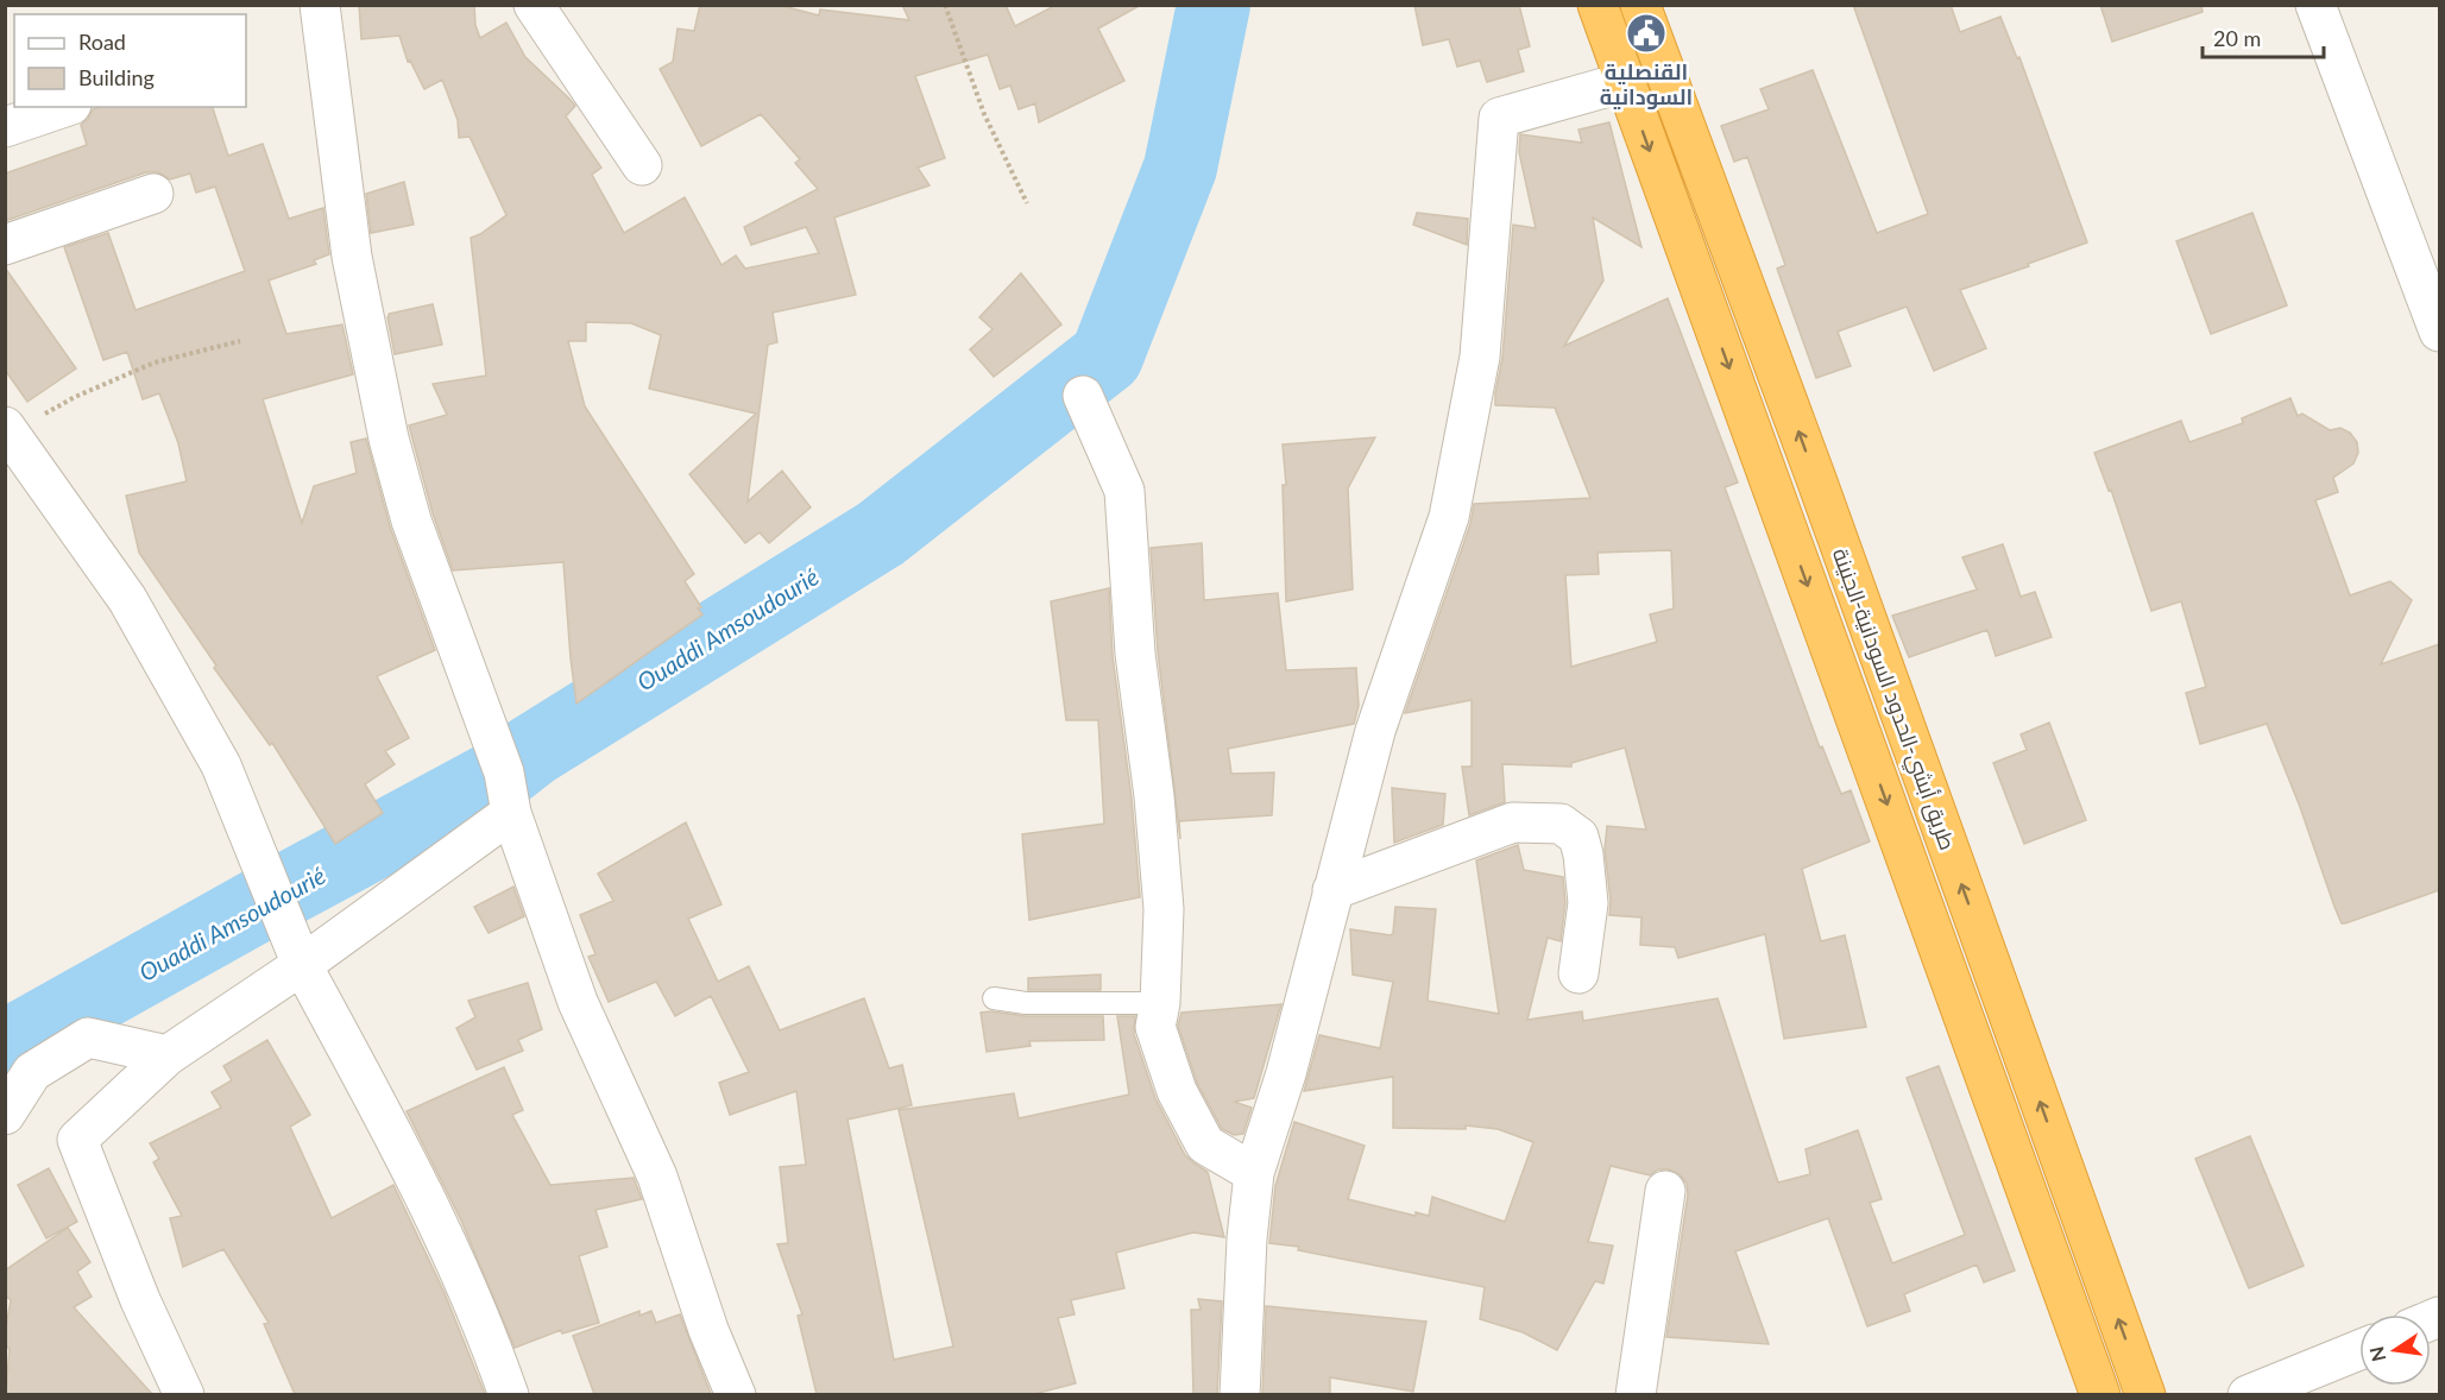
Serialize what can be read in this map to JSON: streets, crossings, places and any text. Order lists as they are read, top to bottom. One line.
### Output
{"streets":{"highway":["طريق أبشي-الحدود السودانية-الجنينة"]},"water":["Ouaddi Amsoudourié"],"places":{"public building":["القنصلية السودانية"]},"legend":["Road","Building"],"scale_bar":"20 m","north":"left"}
